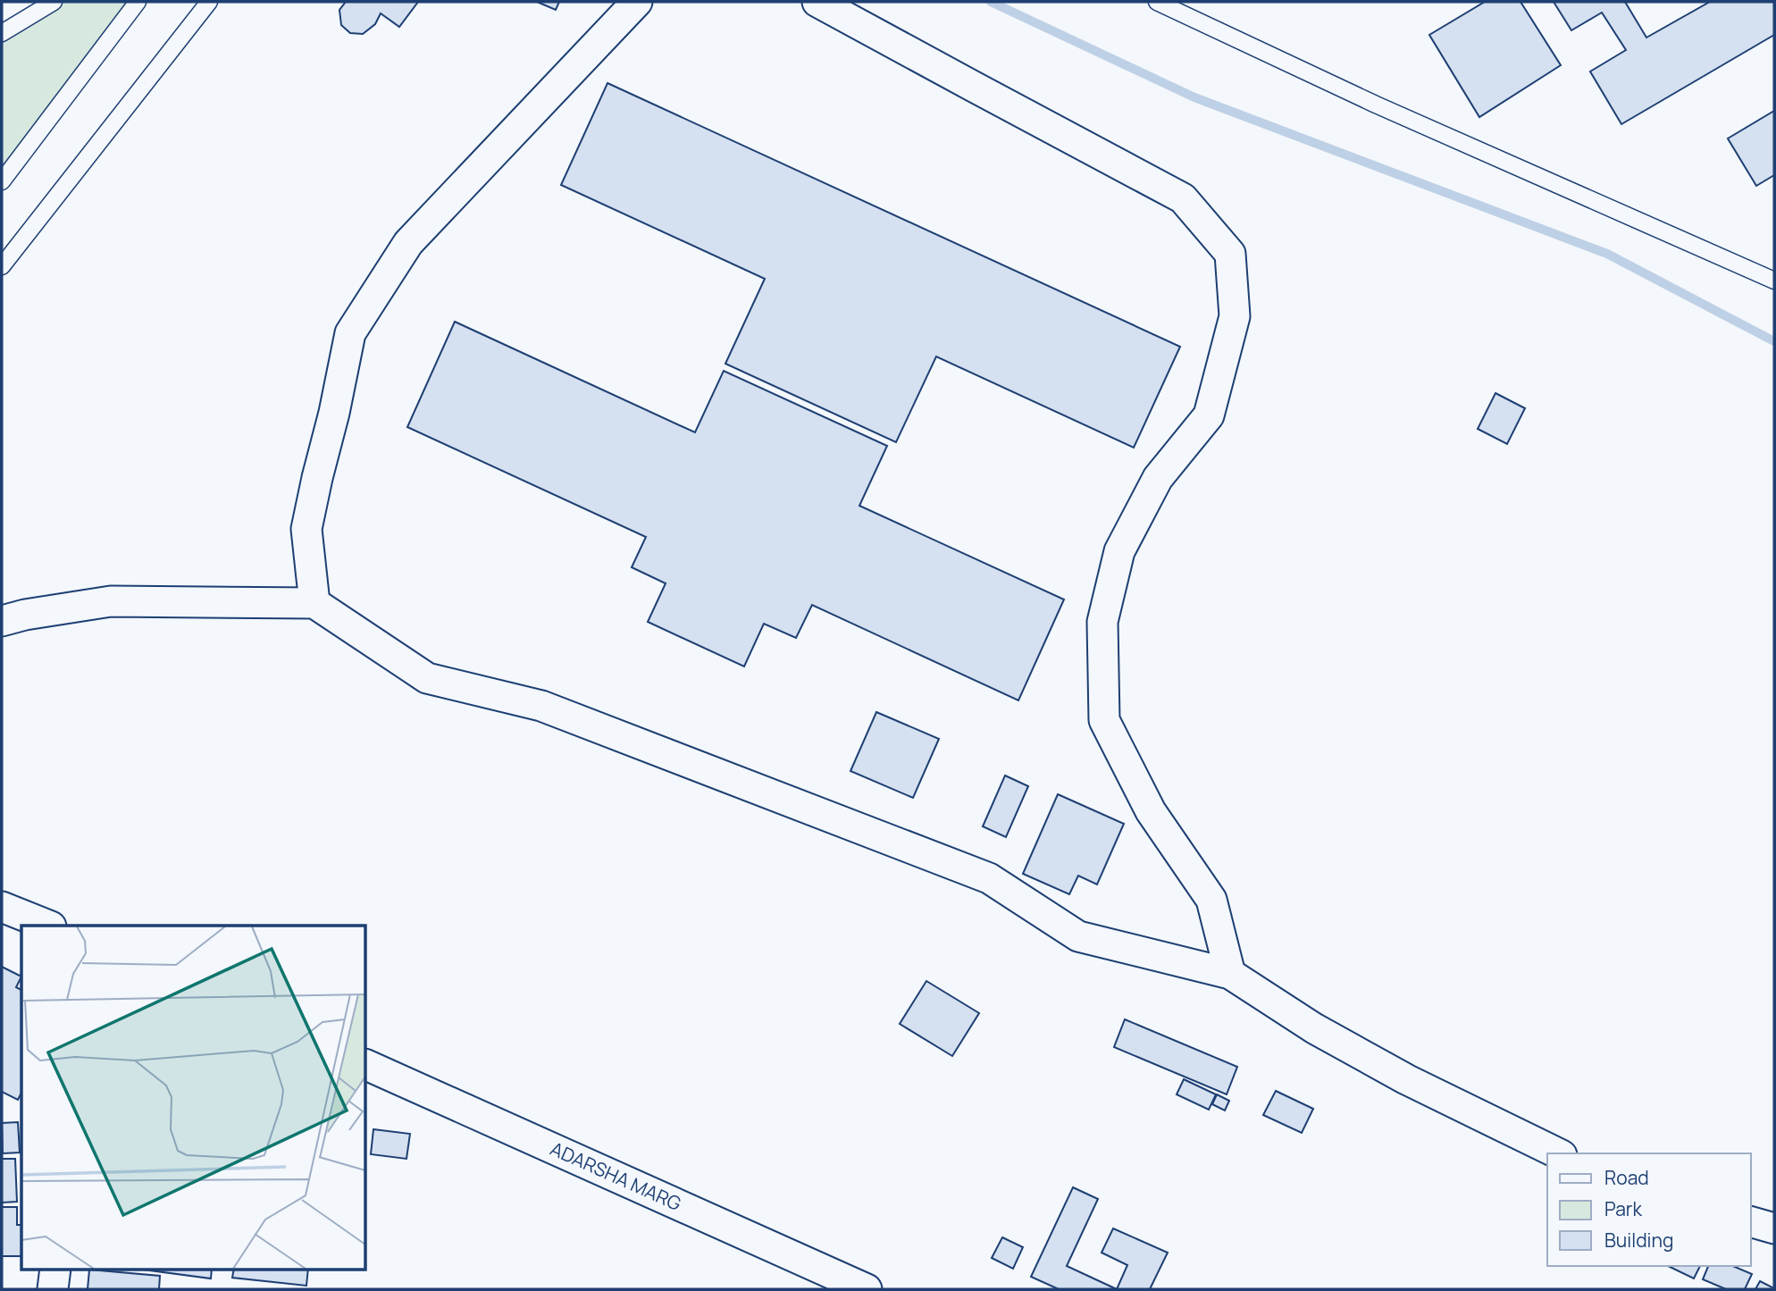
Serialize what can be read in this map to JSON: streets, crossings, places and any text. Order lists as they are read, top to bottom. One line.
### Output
{"streets":{"street":["ADARSHA MARG"]},"legend":["Road","Park","Building"]}
